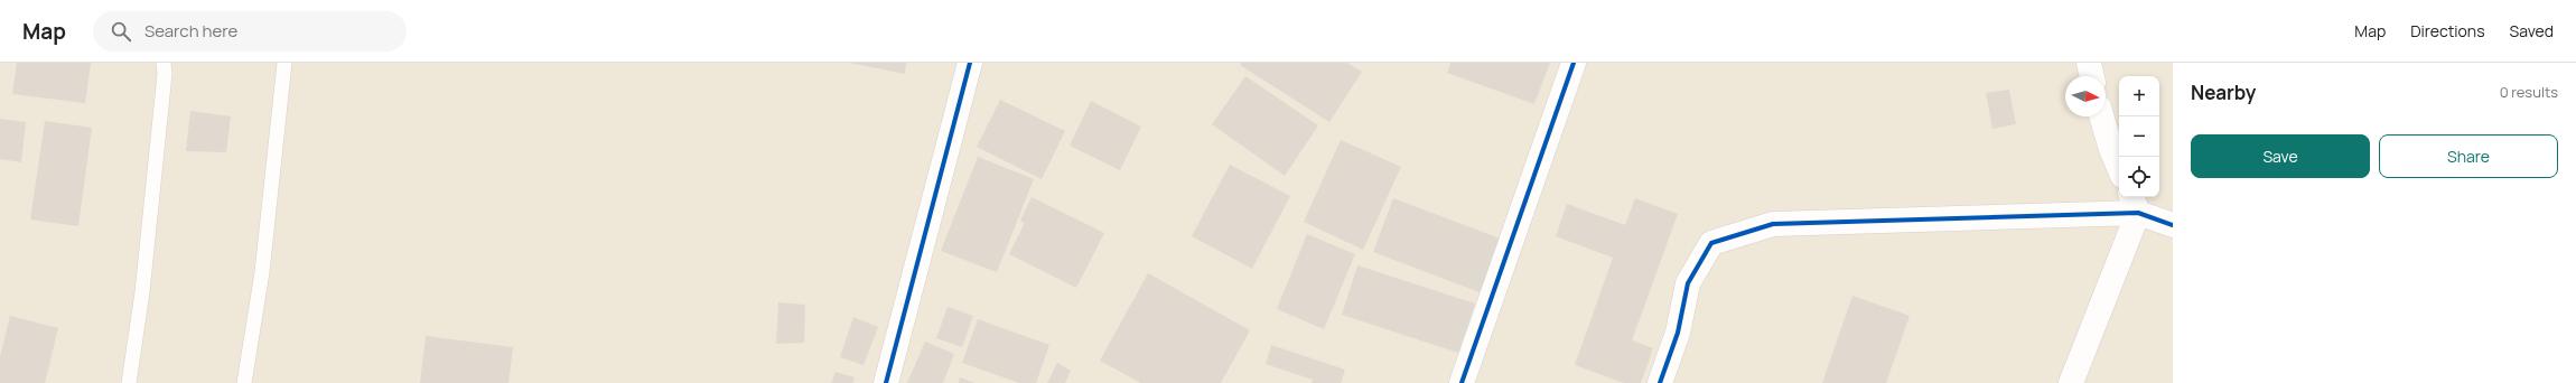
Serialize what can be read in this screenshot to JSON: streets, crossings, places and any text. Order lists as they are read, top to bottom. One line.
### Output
{"north":"right","page":{"header":"Map","search":"Search here","nav":["Map","Directions","Saved"],"heading":["Nearby","0 results"],"map_buttons":["+","−"],"buttons":["Save","Share"]}}
